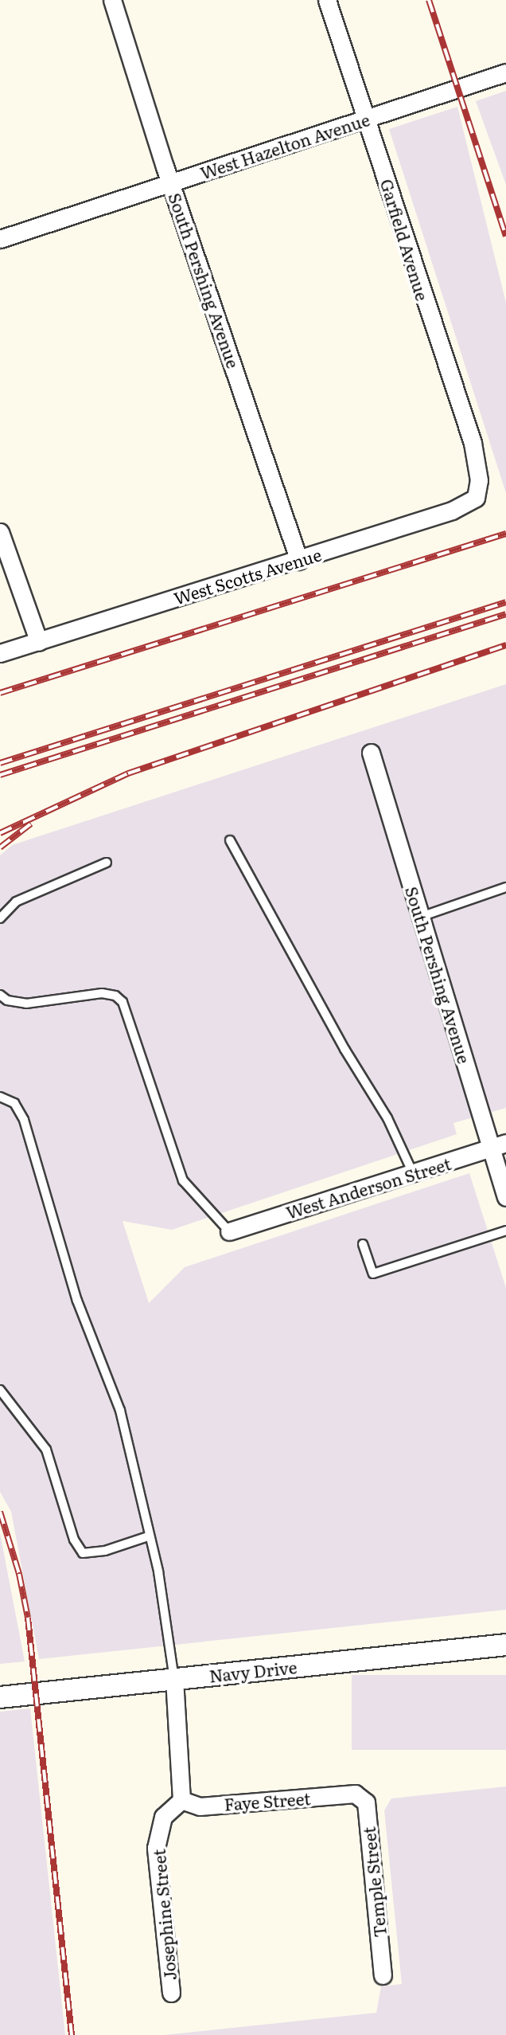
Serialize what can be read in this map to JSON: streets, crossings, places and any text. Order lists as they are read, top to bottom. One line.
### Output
{"streets":{"street":["West Hazelton Avenue","Garfield Avenue","South Pershing Avenue","West Scotts Avenue","West Anderson Street","Navy Drive","Faye Street","Temple Street","Josephine Street"]},"crossings":[["West Hazelton Avenue","Garfield Avenue"],["West Hazelton Avenue","South Pershing Avenue"],["Garfield Avenue","West Scotts Avenue"],["South Pershing Avenue","West Scotts Avenue"],["South Pershing Avenue","West Anderson Street"],["Faye Street","Temple Street"],["Faye Street","Josephine Street"]]}
